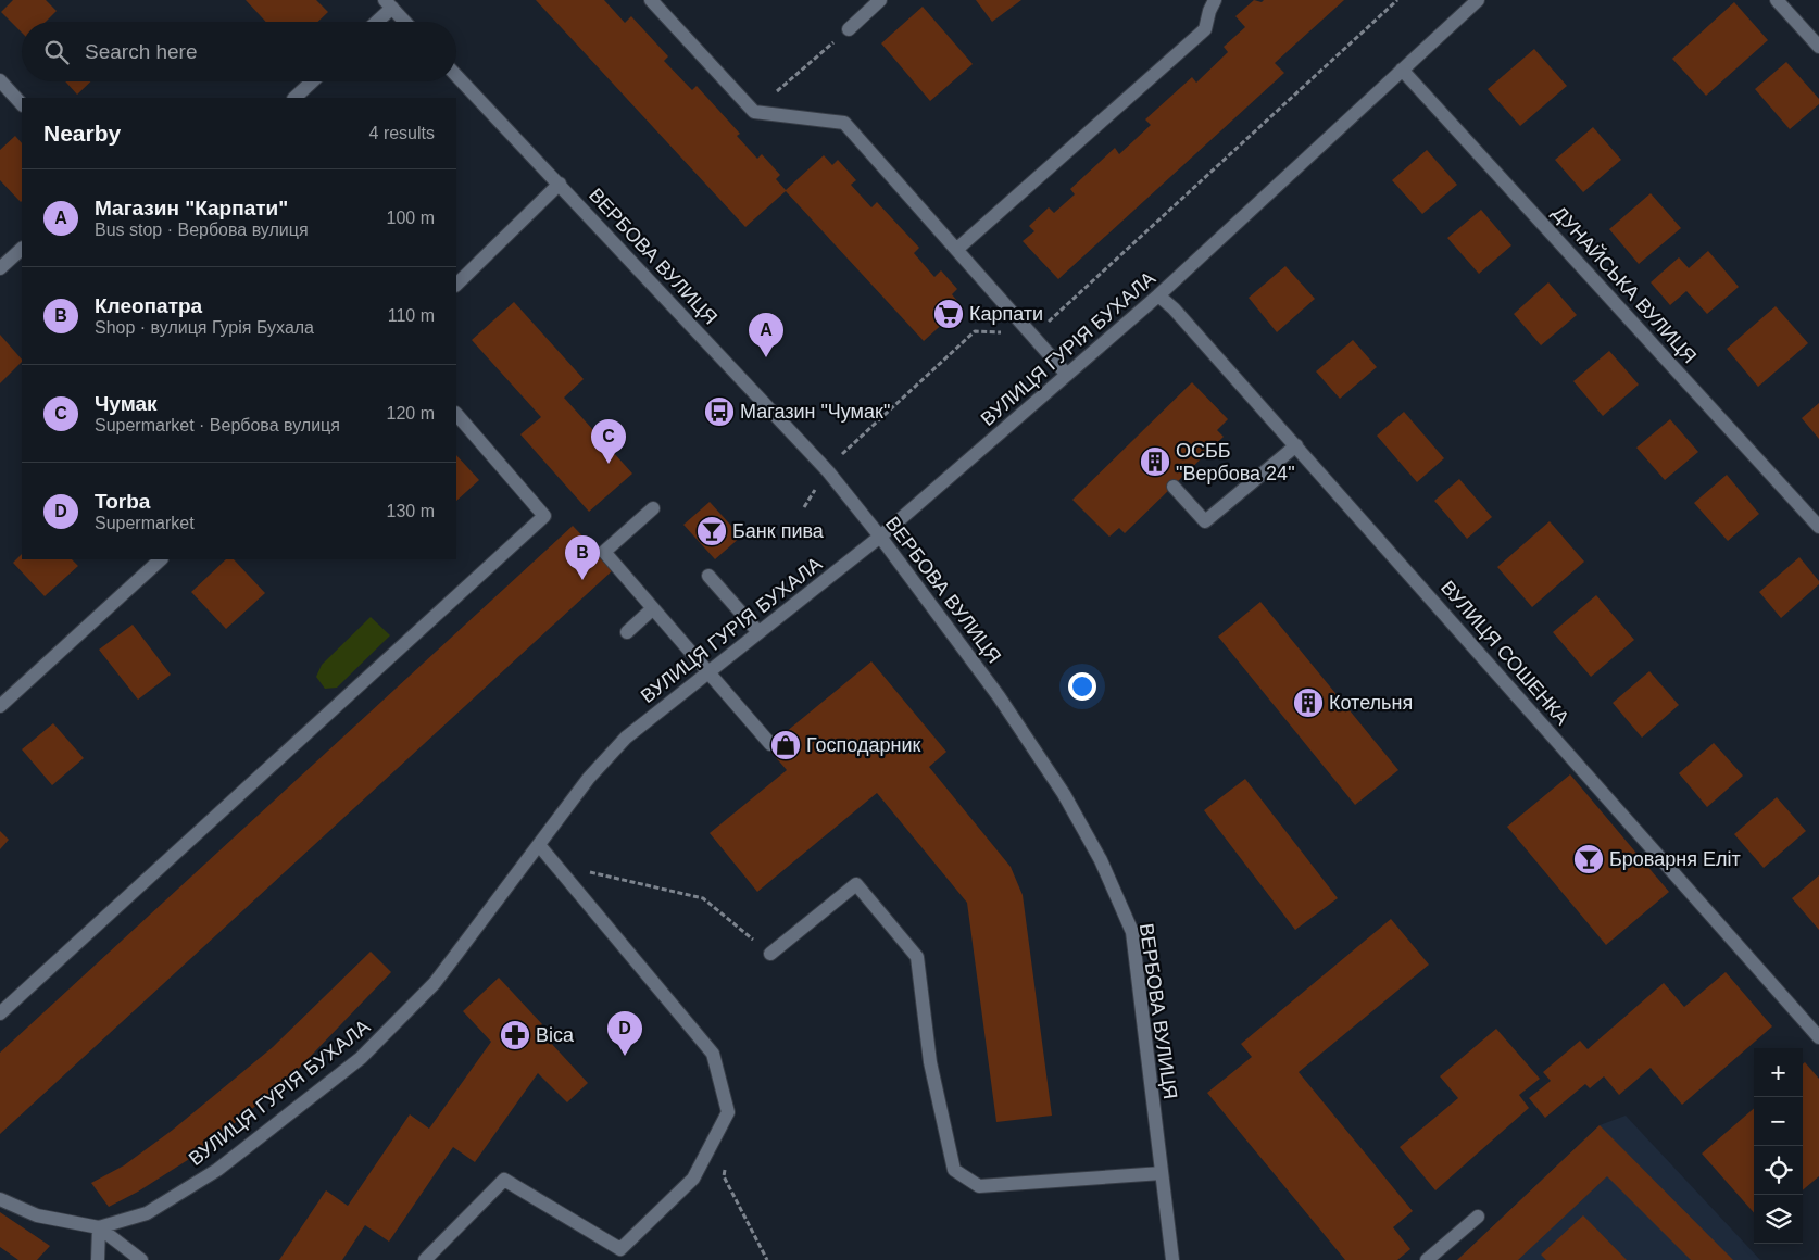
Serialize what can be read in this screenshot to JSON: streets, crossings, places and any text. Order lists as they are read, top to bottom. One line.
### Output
{"streets":{"street":["ВЕРБОВА ВУЛИЦЯ","ДУНАЙСЬКА ВУЛИЦЯ","ВУЛИЦЯ ГУРІЯ БУХАЛА","ВУЛИЦЯ СОШЕНКА"]},"crossings":[["ВЕРБОВА ВУЛИЦЯ","ВУЛИЦЯ ГУРІЯ БУХАЛА"],["ДУНАЙСЬКА ВУЛИЦЯ","ВУЛИЦЯ ГУРІЯ БУХАЛА"],["ВУЛИЦЯ ГУРІЯ БУХАЛА","ВУЛИЦЯ СОШЕНКА"]],"places":{"supermarket":["Карпати"],"bus stop":["Магазин \"Чумак\""],"building":["ОСББ \"Вербова 24\"","Котельня"],"bar":["Банк пива","Броварня Еліт"],"shop":["Господарник"],"pharmacy":["Віса"]},"page":{"search":"Search here","heading":["Nearby","4 results"],"list":[{"mark":"A","name":"Магазин \"Карпати\"","note":"Bus stop · Вербова вулиця","value":"100 m"},{"mark":"B","name":"Клеопатра","note":"Shop · вулиця Гурія Бухала","value":"110 m"},{"mark":"C","name":"Чумак","note":"Supermarket · Вербова вулиця","value":"120 m"},{"mark":"D","name":"Torba","note":"Supermarket","value":"130 m"}],"pins":["A","C","B","D"],"map_buttons":["+","−"]}}
